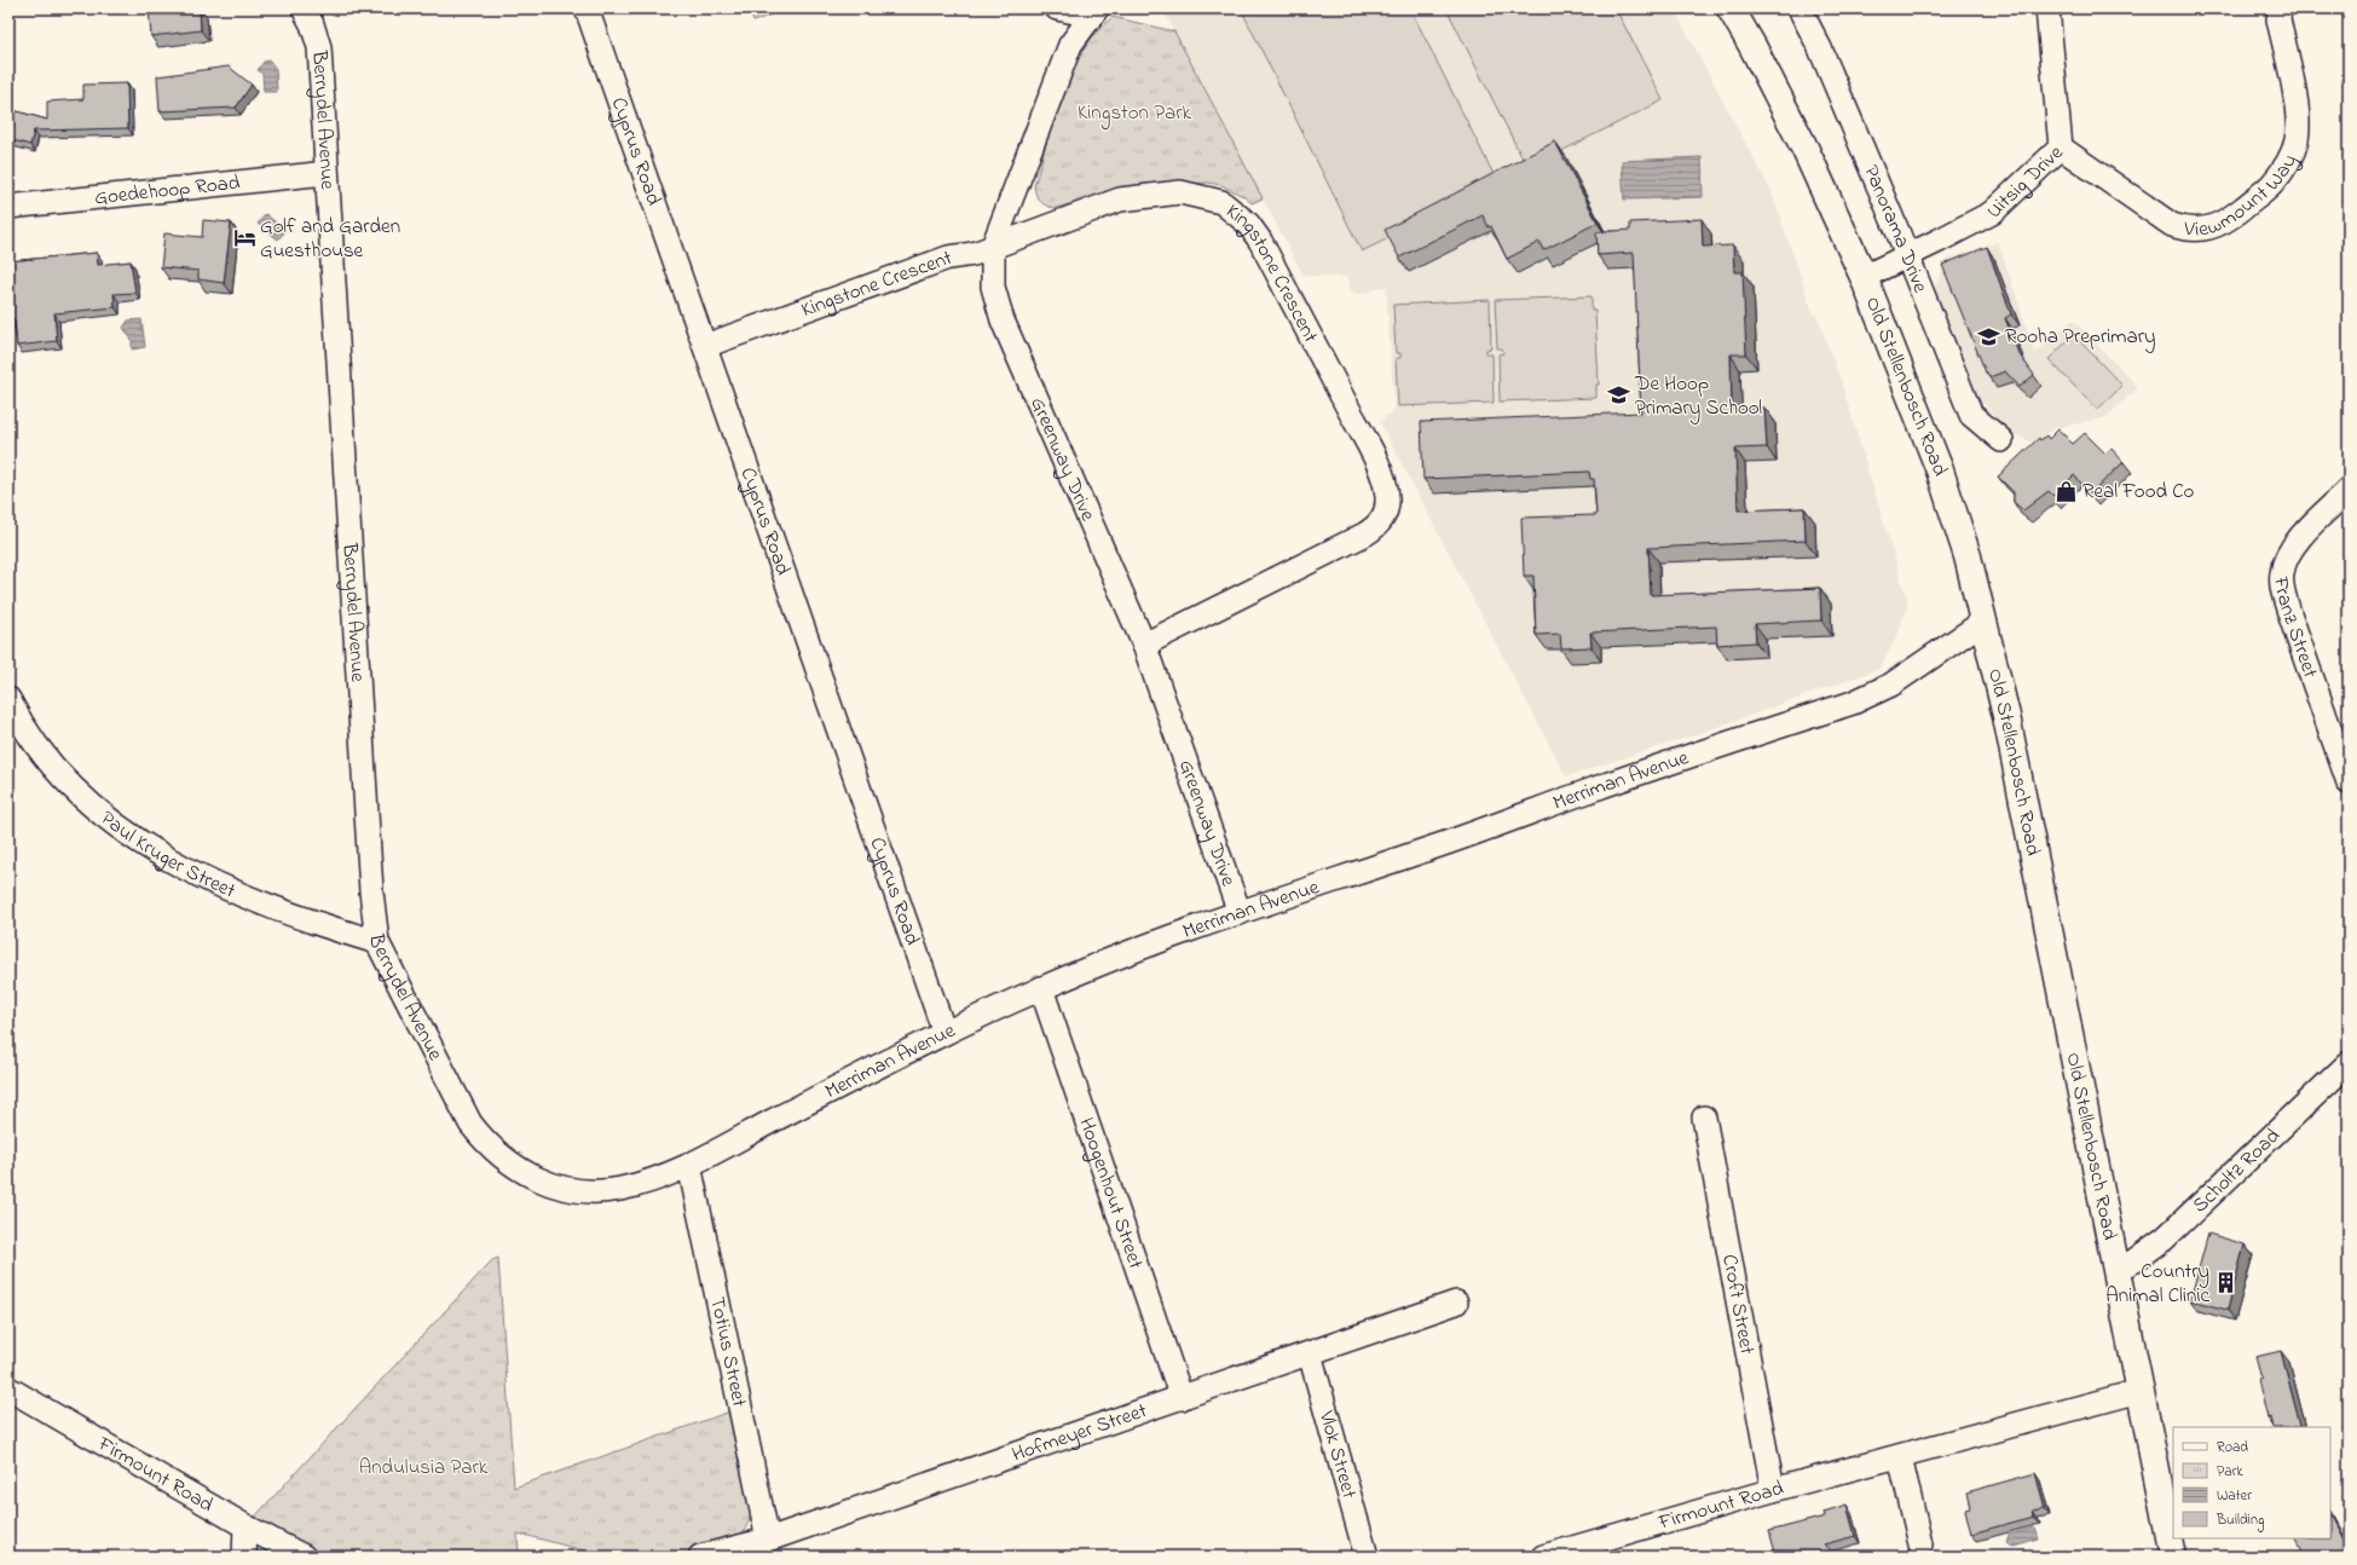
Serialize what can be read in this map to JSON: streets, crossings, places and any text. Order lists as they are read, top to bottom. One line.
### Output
{"streets":{"street":["Berrydel Avenue","Cyprus Road","Uitsig Drive","Viewmount Way","Goedehoop Road","Panorama Drive","Kingstone Crescent","Old Stellenbosch Road","Greenway Drive","Franz Street","Merriman Avenue","Paul Kruger Street","Scholtz Road","Hoogenhout Street","Croft Street","Totius Street","Hofmeyer Street","Vlok Street","Firmount Road"]},"crossings":[["Berrydel Avenue","Goedehoop Road"],["Berrydel Avenue","Merriman Avenue"],["Berrydel Avenue","Paul Kruger Street"],["Cyprus Road","Kingstone Crescent"],["Cyprus Road","Merriman Avenue"],["Uitsig Drive","Viewmount Way"],["Uitsig Drive","Panorama Drive"],["Uitsig Drive","Old Stellenbosch Road"],["Kingstone Crescent","Greenway Drive"],["Old Stellenbosch Road","Merriman Avenue"],["Old Stellenbosch Road","Scholtz Road"],["Old Stellenbosch Road","Firmount Road"],["Greenway Drive","Merriman Avenue"],["Merriman Avenue","Hoogenhout Street"],["Merriman Avenue","Totius Street"],["Hoogenhout Street","Hofmeyer Street"],["Croft Street","Firmount Road"],["Totius Street","Hofmeyer Street"],["Hofmeyer Street","Vlok Street"]],"parks":["Kingston Park","Andulusia Park"],"places":{"hotel":["Golf and Garden Guesthouse"],"school or university":["Rooha Preprimary","De Hoop Primary School"],"shop":["Real Food Co"],"building":["Country Animal Clinic"]},"legend":["Road","Park","Water","Building"]}
